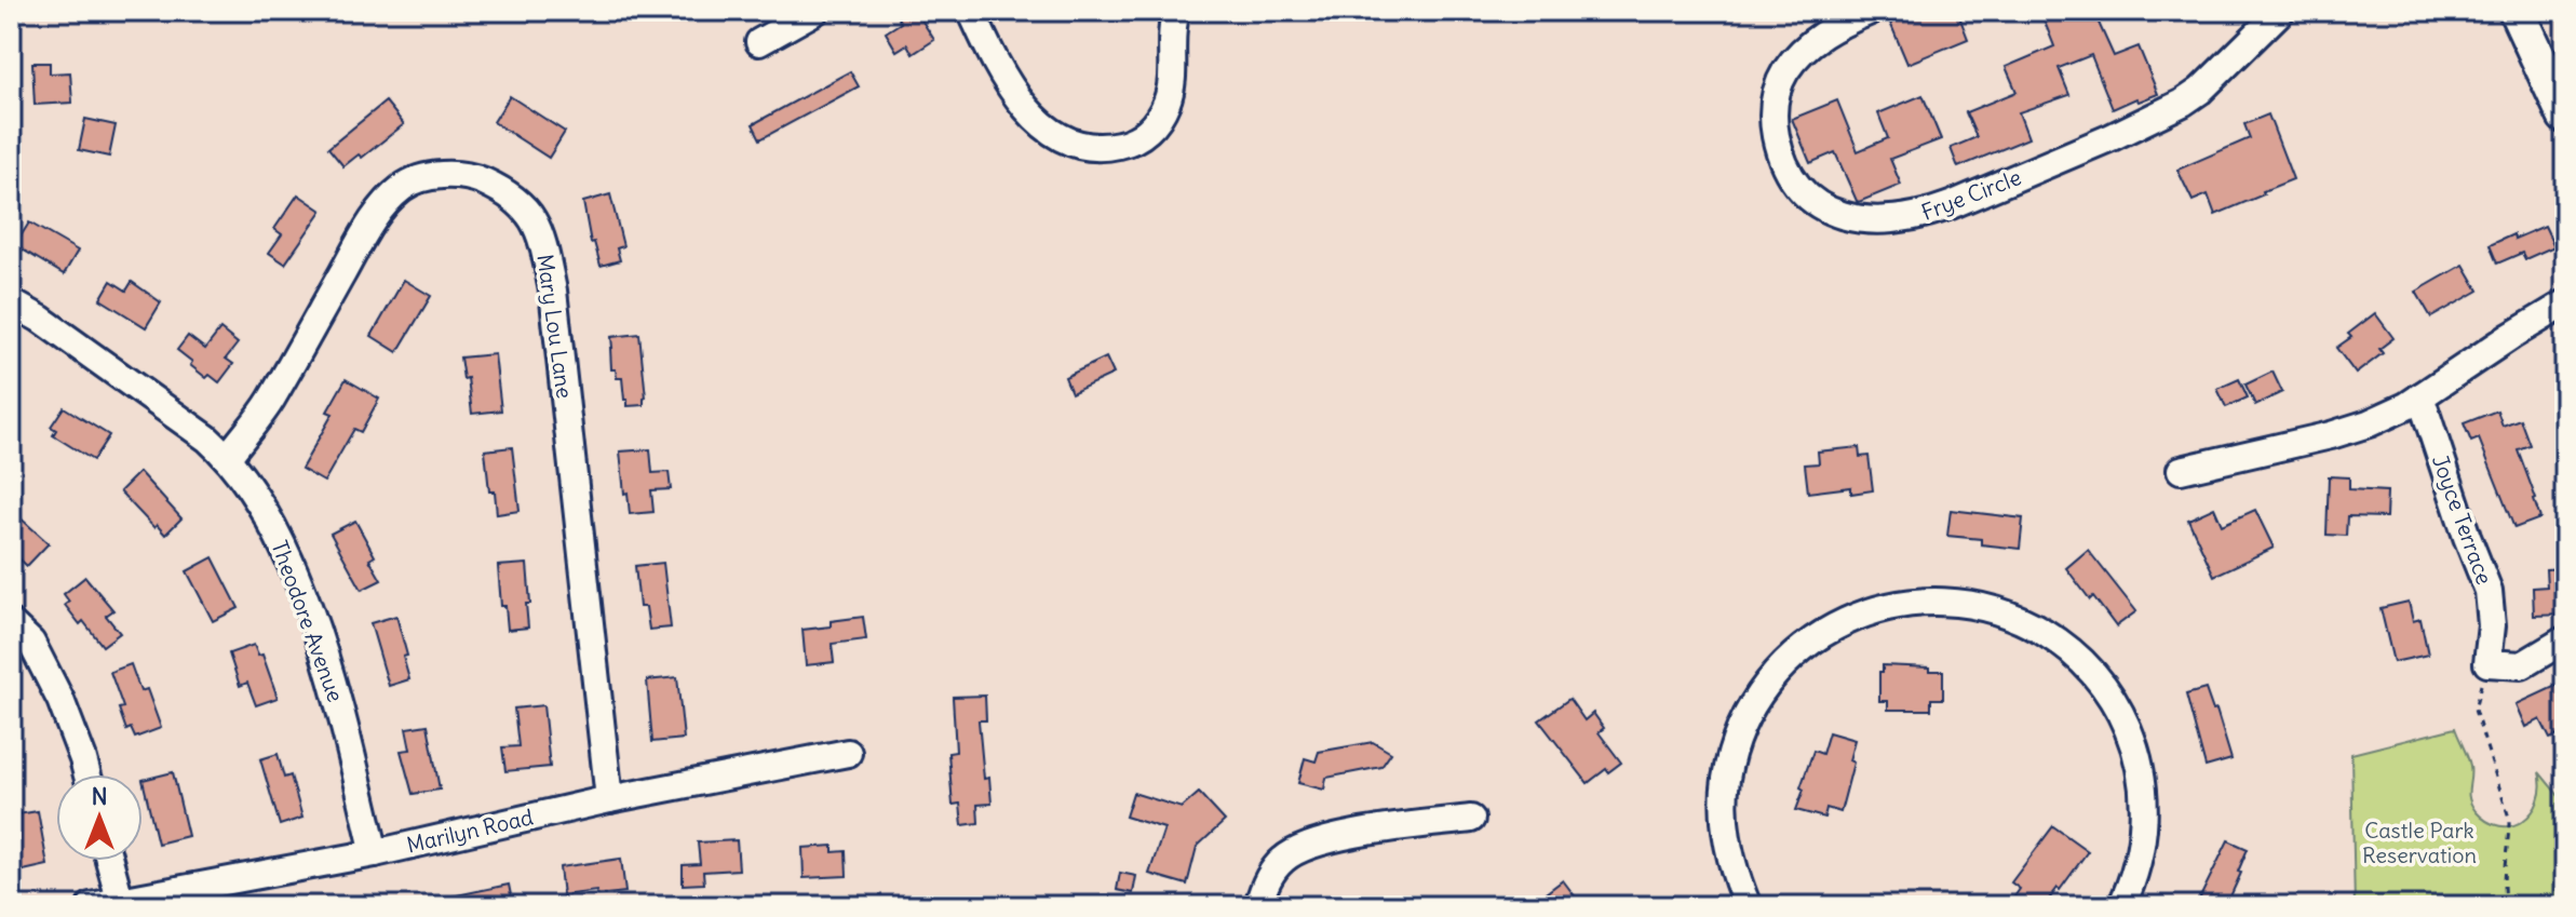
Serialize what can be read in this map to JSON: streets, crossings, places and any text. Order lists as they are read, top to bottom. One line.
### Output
{"streets":{"street":["Frye Circle","Mary Lou Lane","Joyce Terrace","Theodore Avenue","Marilyn Road"]},"crossings":[["Mary Lou Lane","Theodore Avenue"],["Mary Lou Lane","Marilyn Road"],["Theodore Avenue","Marilyn Road"]],"parks":["Castle Park Reservation"],"north":"top"}
